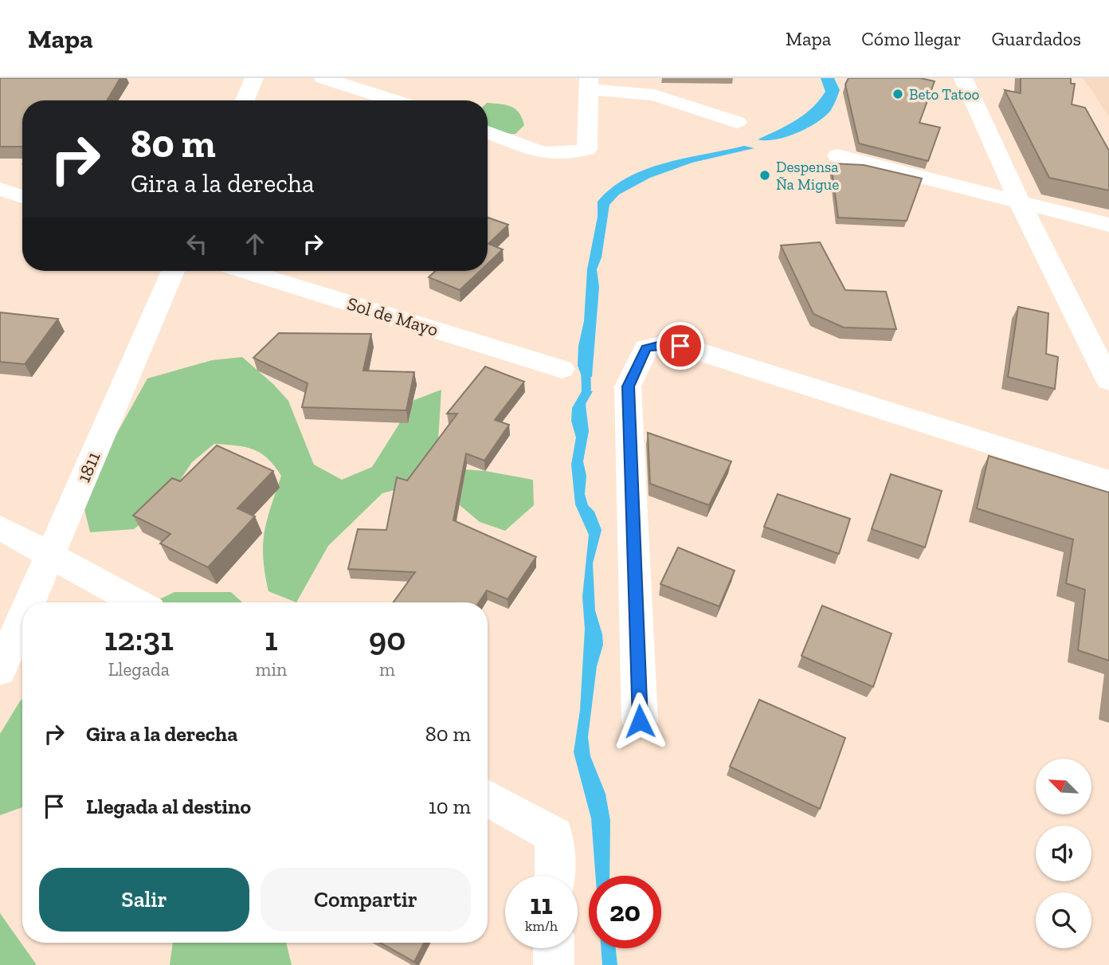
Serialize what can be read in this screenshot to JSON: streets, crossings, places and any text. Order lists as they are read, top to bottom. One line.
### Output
{"streets":{"street":["Sol de Mayo","1811"]},"places":["Beto Tatoo","Despensa Ña Migue"],"north":"top left","page":{"header":"Mapa","nav":["Mapa","Cómo llegar","Guardados"],"turn":["80 m","Gira a la derecha"],"eta":["12:31","Llegada","1","min","90","m"],"list":[{"name":"Gira a la derecha","value":"80 m"},{"name":"Llegada al destino","value":"10 m"}],"buttons":["Salir","Compartir"],"speed":"11 km/h","limit":"20"}}
